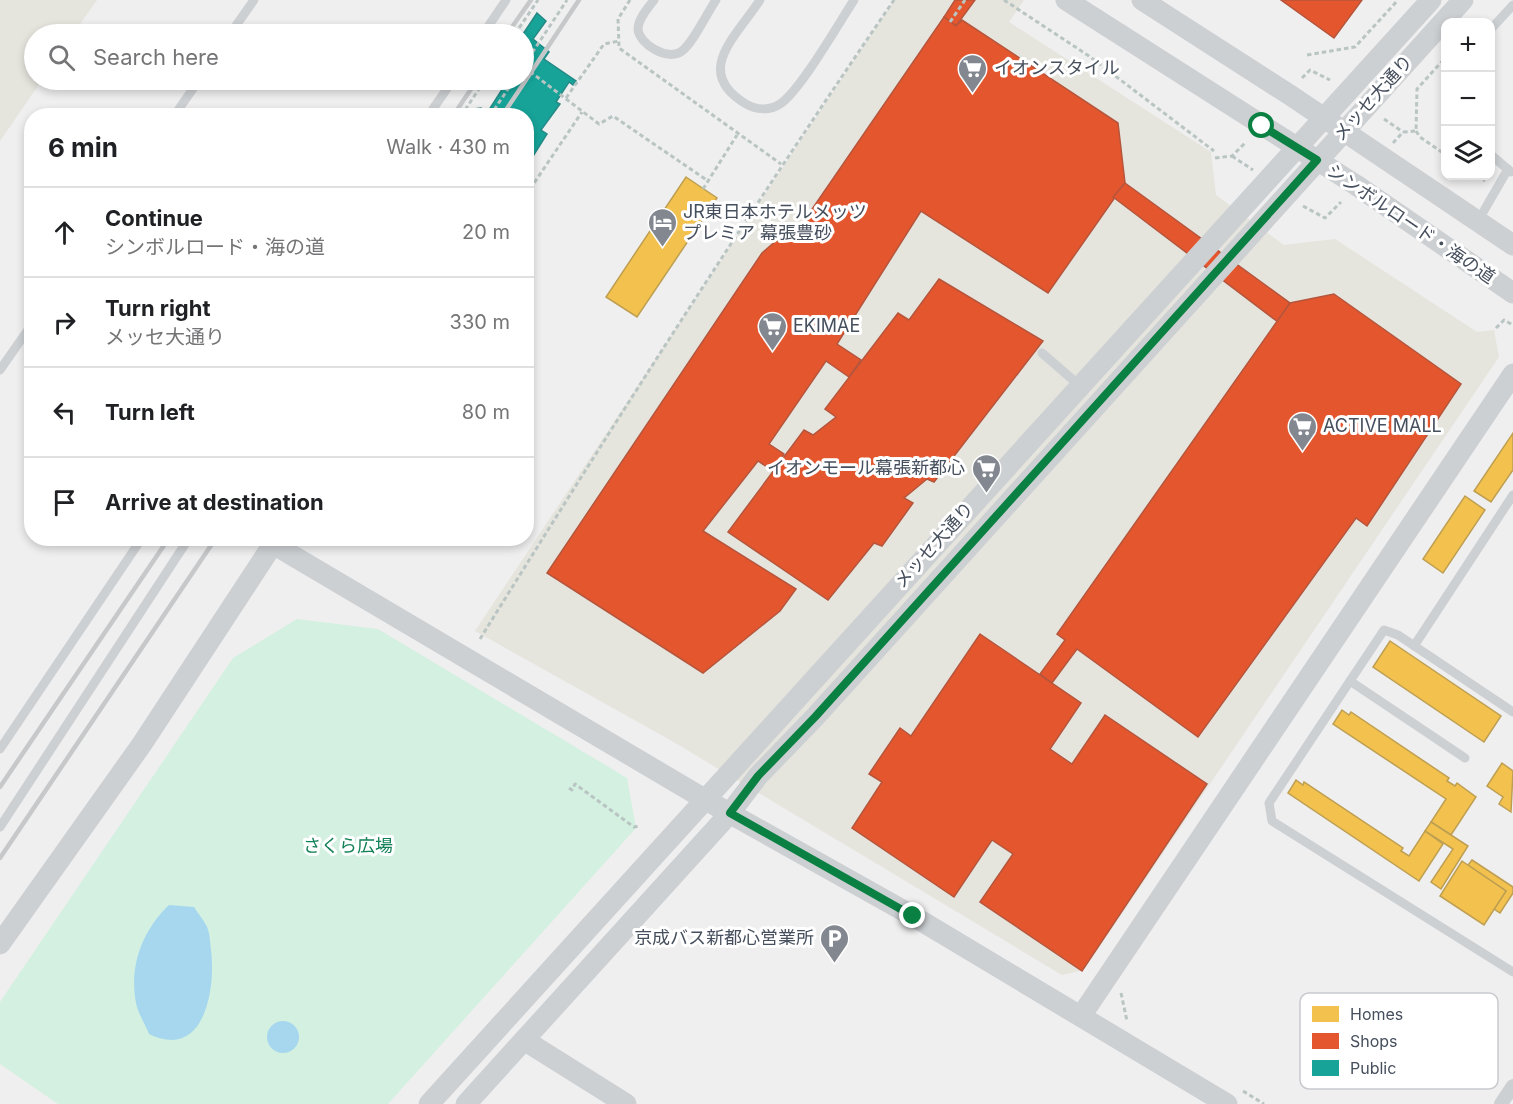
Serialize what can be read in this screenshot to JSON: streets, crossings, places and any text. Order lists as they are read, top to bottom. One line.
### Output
{"streets":{"street":["メッセ大通り","シンボルロード・海の道"]},"crossings":[["メッセ大通り","シンボルロード・海の道"]],"parks":["さくら広場"],"places":{"supermarket":["イオンスタイル","EKIMAE","ACTIVE MALL","イオンモール幕張新都心"],"hotel":["JR東日本ホテルメッツ プレミア 幕張豊砂"],"parking":["京成バス新都心営業所"]},"legend":["Homes","Shops","Public"],"page":{"map_buttons":["+","−"],"search":"Search here","heading":["6 min","Walk · 430 m"],"list":[["Continue","シンボルロード・海の道","20 m"],["Turn right","メッセ大通り","330 m"],["Turn left","80 m"],"Arrive at destination"]}}
